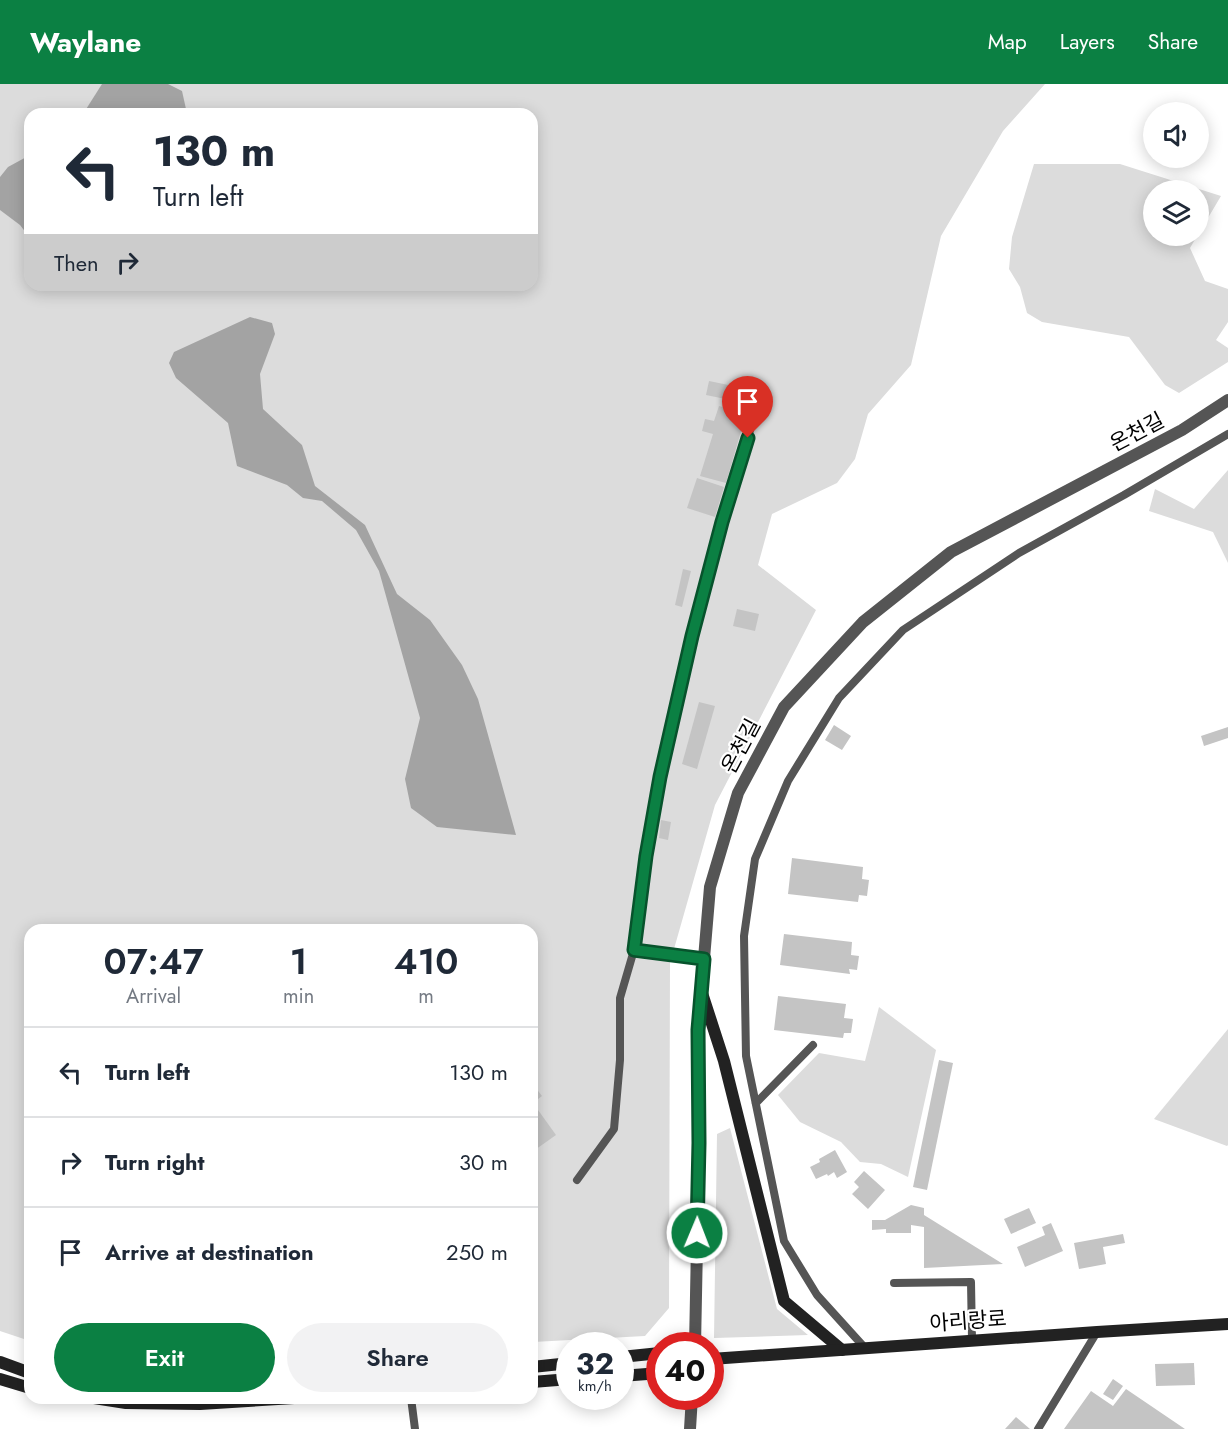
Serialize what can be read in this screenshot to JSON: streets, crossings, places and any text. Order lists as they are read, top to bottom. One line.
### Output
{"streets":{"main road":["아리랑로"],"street":["온천길"]},"page":{"header":"Waylane","nav":["Map","Layers","Share"],"turn":["130 m","Turn left"],"then":"Then","eta":["07:47","Arrival","1","min","410","m"],"list":[{"name":"Turn left","value":"130 m"},{"name":"Turn right","value":"30 m"},{"name":"Arrive at destination","value":"250 m"}],"buttons":["Exit","Share"],"speed":"32 km/h","limit":"40"}}
